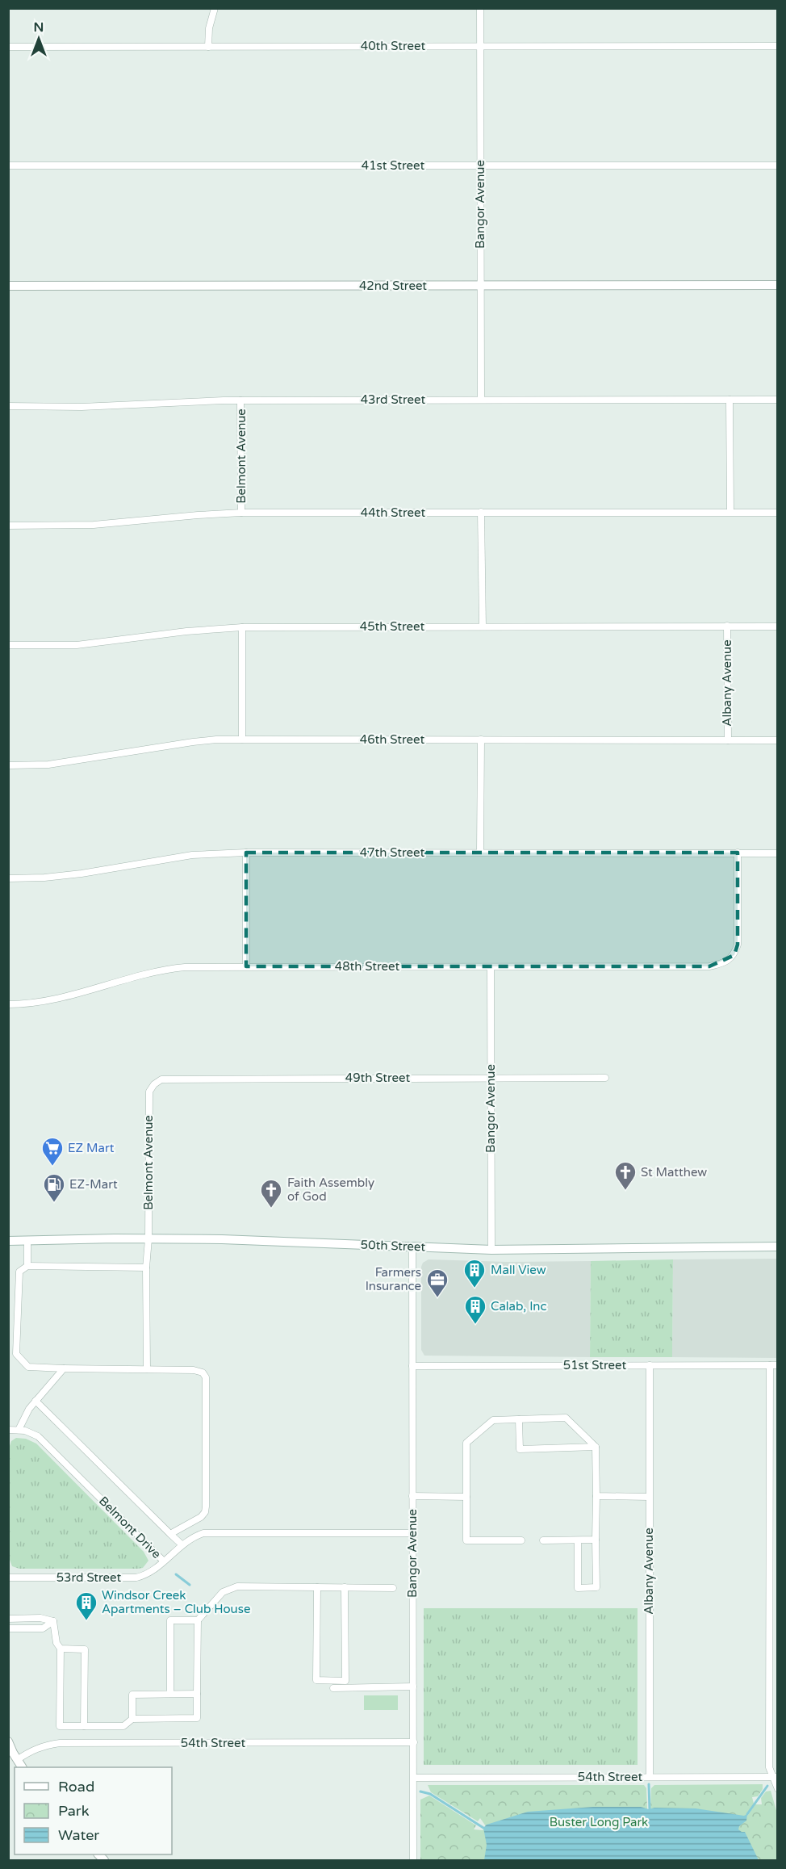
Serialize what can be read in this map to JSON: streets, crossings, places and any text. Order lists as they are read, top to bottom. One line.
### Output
{"streets":{"street":["40th Street","41st Street","Bangor Avenue","42nd Street","43rd Street","Belmont Avenue","44th Street","45th Street","Albany Avenue","46th Street","47th Street","48th Street","49th Street","50th Street","51st Street","Belmont Drive","53rd Street","54th Street"]},"crossings":[["40th Street","Bangor Avenue"],["41st Street","Bangor Avenue"],["Bangor Avenue","42nd Street"],["Bangor Avenue","43rd Street"],["Bangor Avenue","48th Street"],["Bangor Avenue","49th Street"],["Bangor Avenue","50th Street"],["Bangor Avenue","51st Street"],["Bangor Avenue","Belmont Drive"],["Bangor Avenue","54th Street"],["43rd Street","Belmont Avenue"],["Belmont Avenue","44th Street"],["Belmont Avenue","49th Street"],["Belmont Avenue","50th Street"],["45th Street","Albany Avenue"],["Albany Avenue","46th Street"],["Albany Avenue","51st Street"],["Albany Avenue","54th Street"],["47th Street","48th Street"],["Belmont Drive","53rd Street"]],"parks":["Buster Long Park"],"places":{"supermarket":["EZ Mart"],"church":["St Matthew","Faith Assembly of God"],"fuel station":["EZ-Mart"],"building":["Mall View","Calab, Inc","Windsor Creek Apartments – Club House"],"office":["Farmers Insurance"]},"legend":["Road","Park","Water"],"north":"top"}
